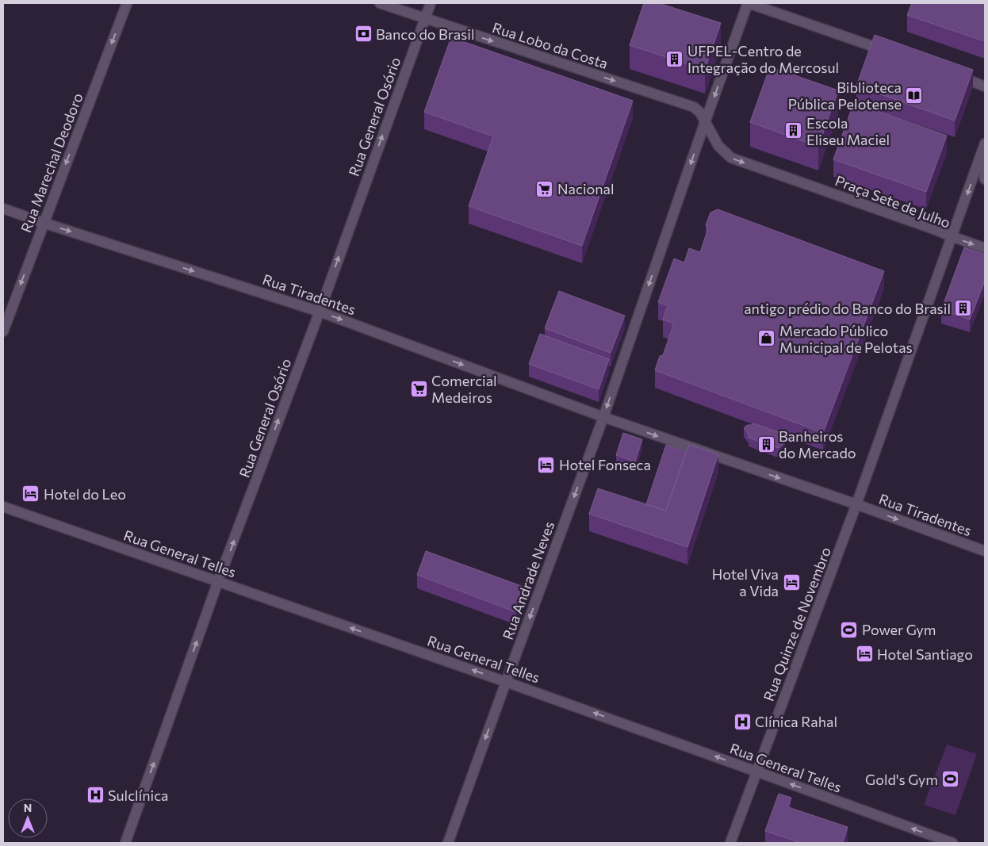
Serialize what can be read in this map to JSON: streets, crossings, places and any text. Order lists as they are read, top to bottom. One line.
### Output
{"streets":{"street":["Rua Lobo da Costa","Rua General Osório","Rua Marechal Deodoro","Praça Sete de Julho","Rua Tiradentes","Rua General Telles","Rua Andrade Neves","Rua Quinze de Novembro"]},"crossings":[["Rua Lobo da Costa","Rua General Osório"],["Rua Lobo da Costa","Praça Sete de Julho"],["Rua General Osório","Rua Tiradentes"],["Rua General Osório","Rua General Telles"],["Rua Marechal Deodoro","Rua Tiradentes"],["Praça Sete de Julho","Rua Tiradentes"],["Praça Sete de Julho","Rua Quinze de Novembro"],["Rua Tiradentes","Rua Andrade Neves"],["Rua Tiradentes","Rua Quinze de Novembro"],["Rua General Telles","Rua Andrade Neves"],["Rua General Telles","Rua Quinze de Novembro"]],"one_way":["Rua Lobo da Costa","Rua General Osório","Rua Marechal Deodoro","Praça Sete de Julho","Rua Tiradentes","Rua General Telles","Rua Andrade Neves"],"places":{"bank":["Banco do Brasil"],"building":["UFPEL-Centro de Integração do Mercosul","Escola Eliseu Maciel","antigo prédio do Banco do Brasil","Banheiros do Mercado"],"library":["Biblioteca Pública Pelotense"],"supermarket":["Nacional","Comercial Medeiros"],"shop":["Mercado Público Municipal de Pelotas"],"hotel":["Hotel Fonseca","Hotel do Leo","Hotel Viva a Vida","Hotel Santiago"],"sports":["Power Gym","Gold's Gym"],"hospital":["Clínica Rahal","Sulclínica"]},"north":"top"}
